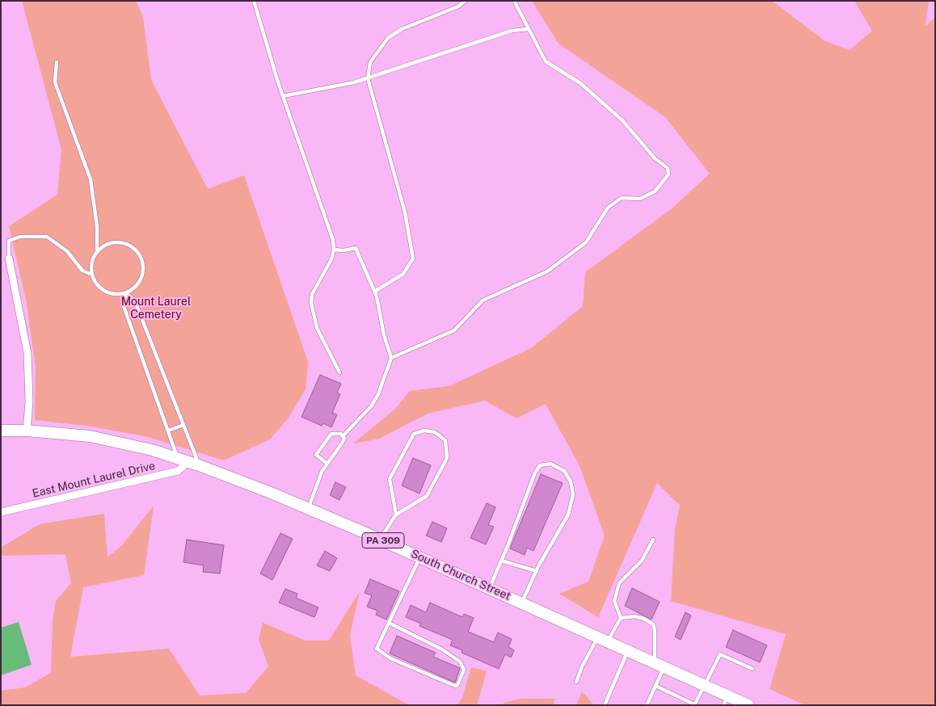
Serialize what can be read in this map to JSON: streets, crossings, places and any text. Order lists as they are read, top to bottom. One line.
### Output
{"streets":{"highway":["PA 309","South Church Street"],"street":["East Mount Laurel Drive"]},"crossings":[["East Mount Laurel Drive","South Church Street"]],"parks":["Mount Laurel Cemetery"]}
